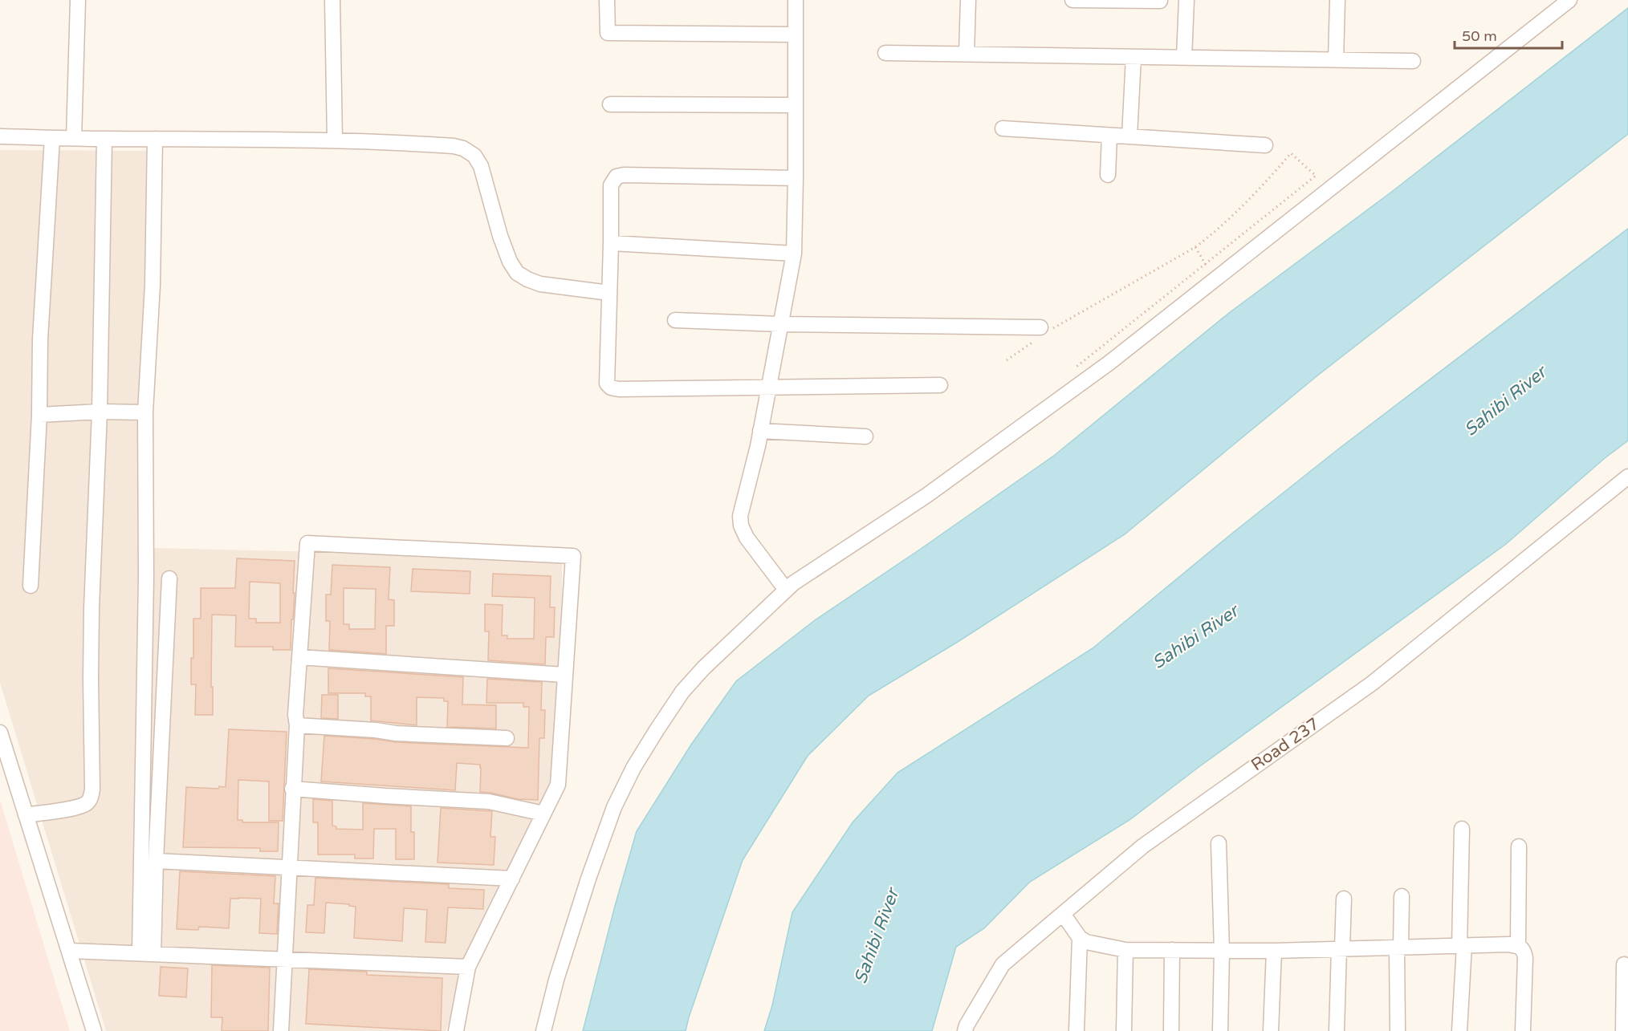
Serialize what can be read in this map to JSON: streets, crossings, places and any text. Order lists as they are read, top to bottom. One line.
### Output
{"streets":{"street":["Road 237"]},"water":["Sahibi River"],"scale_bar":"50 m"}
